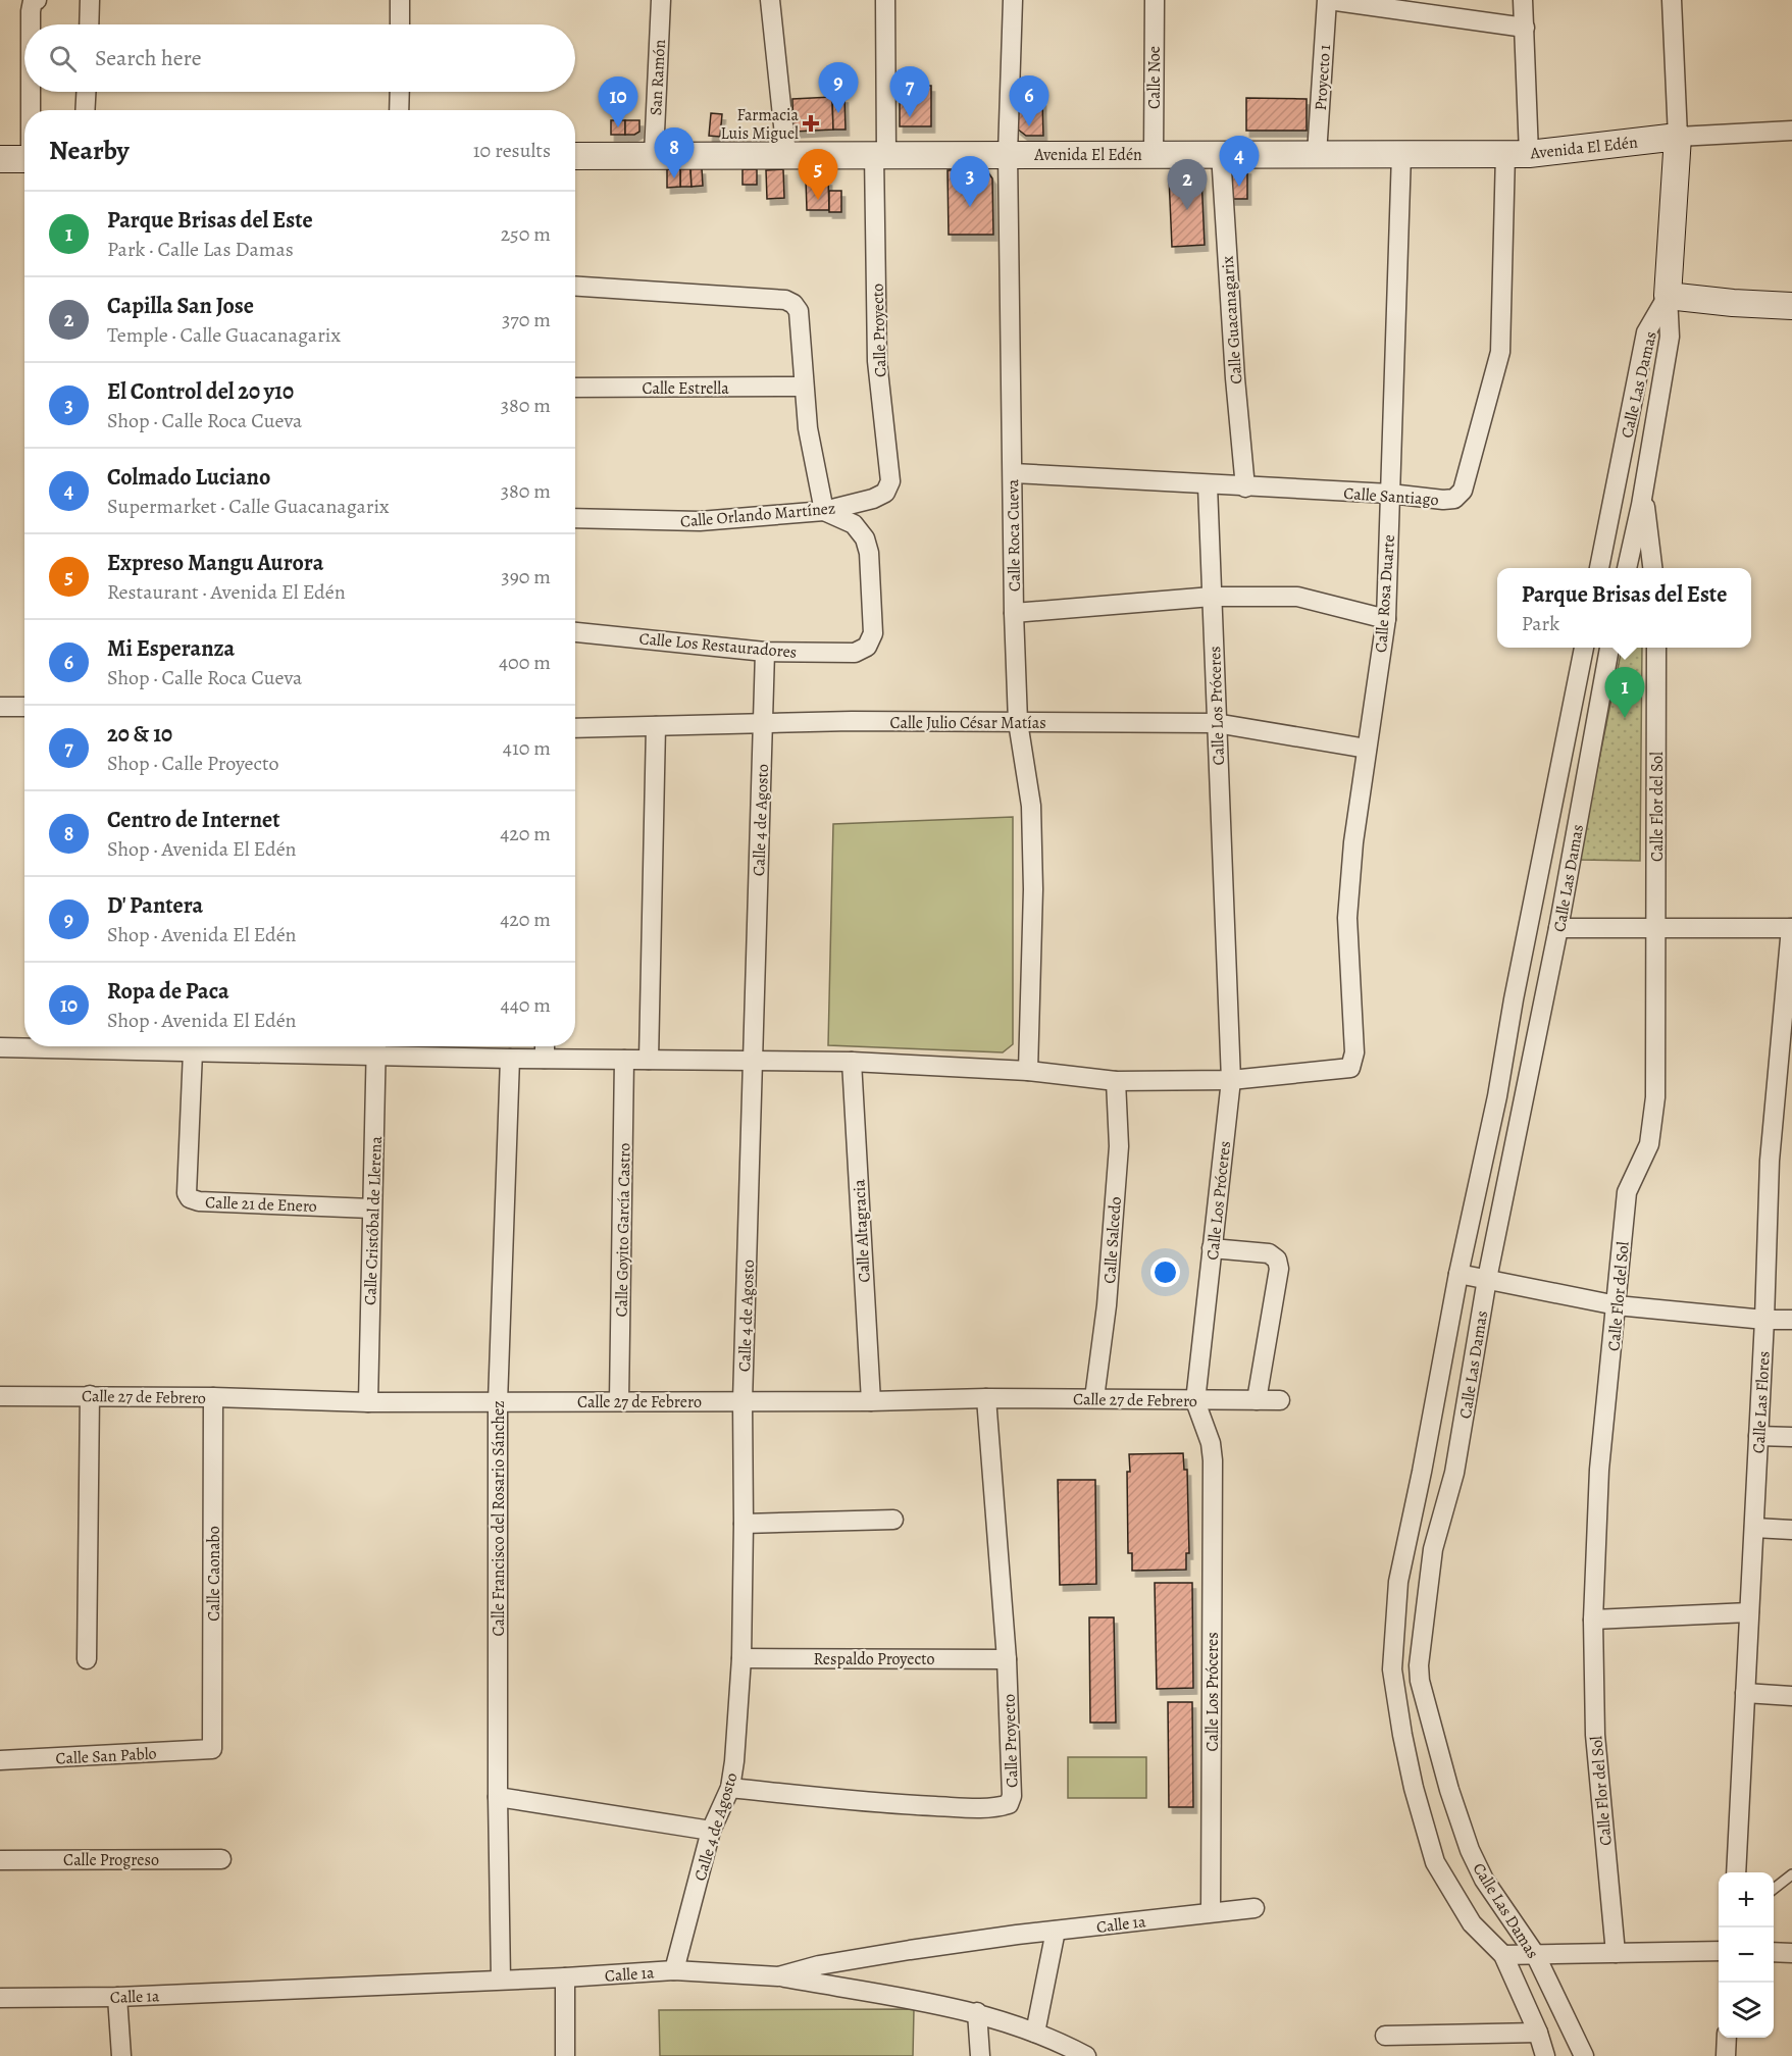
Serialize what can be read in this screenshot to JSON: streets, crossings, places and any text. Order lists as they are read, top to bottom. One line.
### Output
{"streets":{"street":["San Ramón","Calle Noe","Proyecto 1","Avenida El Edén","Calle Guacanagarix","Calle Proyecto","Calle Las Damas","Calle Estrella","Calle Santiago","Calle Orlando Martínez","Calle Roca Cueva","Calle Rosa Duarte","Calle Los Restauradores","Calle Los Próceres","Calle Julio César Matías","Calle Flor del Sol","Calle 4 de Agosto","Calle 21 de Enero","Calle Cristóbal de Llerena","Calle Goyito García Castro","Calle Altagracia","Calle Salcedo","Calle 27 de Febrero","Calle Las Flores","Calle Francisco del Rosario Sánchez","Calle Caonabo","Respaldo Proyecto","Calle San Pablo","Calle Progreso","Calle 1a"]},"crossings":[["San Ramón","Avenida El Edén"],["Calle Noe","Avenida El Edén"],["Proyecto 1","Avenida El Edén"],["Avenida El Edén","Calle Guacanagarix"],["Avenida El Edén","Calle Proyecto"],["Avenida El Edén","Calle Santiago"],["Avenida El Edén","Calle Roca Cueva"],["Avenida El Edén","Calle Rosa Duarte"],["Calle Guacanagarix","Calle Santiago"],["Calle Proyecto","Calle Orlando Martínez"],["Calle Proyecto","Calle 4 de Agosto"],["Calle Proyecto","Calle 27 de Febrero"],["Calle Proyecto","Respaldo Proyecto"],["Calle Santiago","Calle Roca Cueva"],["Calle Santiago","Calle Rosa Duarte"],["Calle Santiago","Calle Los Próceres"],["Calle Orlando Martínez","Calle Los Restauradores"],["Calle Roca Cueva","Calle Julio César Matías"],["Calle Rosa Duarte","Calle Los Próceres"],["Calle Rosa Duarte","Calle Julio César Matías"],["Calle Los Restauradores","Calle 4 de Agosto"],["Calle Los Próceres","Calle Julio César Matías"],["Calle Los Próceres","Calle 27 de Febrero"],["Calle Los Próceres","Calle 1a"],["Calle Julio César Matías","Calle 4 de Agosto"],["Calle 4 de Agosto","Calle 27 de Febrero"],["Calle 4 de Agosto","Respaldo Proyecto"],["Calle 4 de Agosto","Calle 1a"],["Calle 21 de Enero","Calle Cristóbal de Llerena"],["Calle Cristóbal de Llerena","Calle 27 de Febrero"],["Calle Goyito García Castro","Calle 27 de Febrero"],["Calle Altagracia","Calle 27 de Febrero"],["Calle Salcedo","Calle 27 de Febrero"],["Calle 27 de Febrero","Calle Francisco del Rosario Sánchez"],["Calle 27 de Febrero","Calle Caonabo"],["Calle Francisco del Rosario Sánchez","Calle 1a"],["Calle Caonabo","Calle San Pablo"]],"places":{"health":["Farmacia Luis Miguel"]},"page":{"search":"Search here","pins":["9","7","6","10","8","4","5","3","2","1"],"heading":["Nearby","10 results"],"list":[{"mark":"1","name":"Parque Brisas del Este","note":"Park · Calle Las Damas","value":"250 m"},{"mark":"2","name":"Capilla San Jose","note":"Temple · Calle Guacanagarix","value":"370 m"},{"mark":"3","name":"El Control del 20 y10","note":"Shop · Calle Roca Cueva","value":"380 m"},{"mark":"4","name":"Colmado Luciano","note":"Supermarket · Calle Guacanagarix","value":"380 m"},{"mark":"5","name":"Expreso Mangu Aurora","note":"Restaurant · Avenida El Edén","value":"390 m"},{"mark":"6","name":"Mi Esperanza","note":"Shop · Calle Roca Cueva","value":"400 m"},{"mark":"7","name":"20 & 10","note":"Shop · Calle Proyecto","value":"410 m"},{"mark":"8","name":"Centro de Internet","note":"Shop · Avenida El Edén","value":"420 m"},{"mark":"9","name":"D' Pantera","note":"Shop · Avenida El Edén","value":"420 m"},{"mark":"10","name":"Ropa de Paca","note":"Shop · Avenida El Edén","value":"440 m"}],"popup":["Parque Brisas del Este","Park"],"map_buttons":["+","−"]}}
